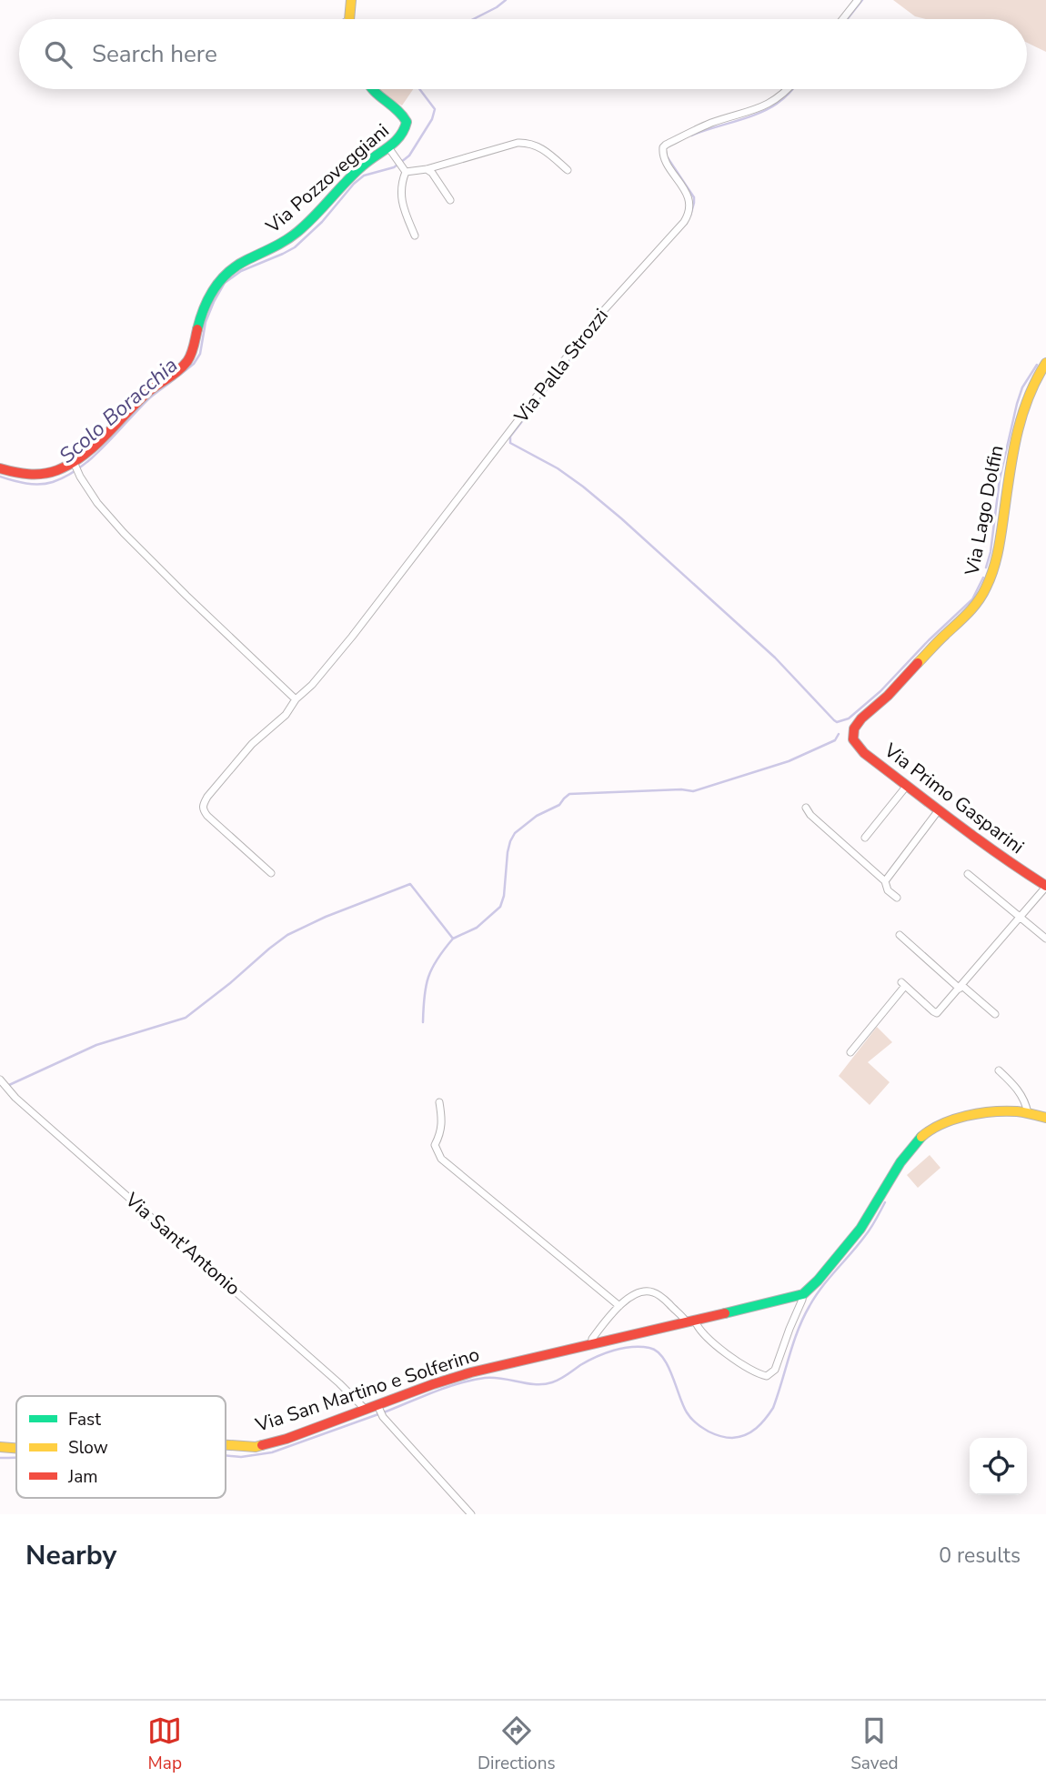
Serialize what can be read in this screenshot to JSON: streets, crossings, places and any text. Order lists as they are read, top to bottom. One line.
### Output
{"streets":{"street":["Via Pozzoveggiani","Via Palla Strozzi","Via Lago Dolfin","Via Primo Gasparini","Via Sant'Antonio","Via San Martino e Solferino"]},"crossings":[["Via Lago Dolfin","Via Primo Gasparini"],["Via Sant'Antonio","Via San Martino e Solferino"]],"water":["Scolo Boracchia"],"legend":["Fast","Slow","Jam"],"page":{"search":"Search here","heading":["Nearby","0 results"],"nav":["Map","Directions","Saved"]}}
